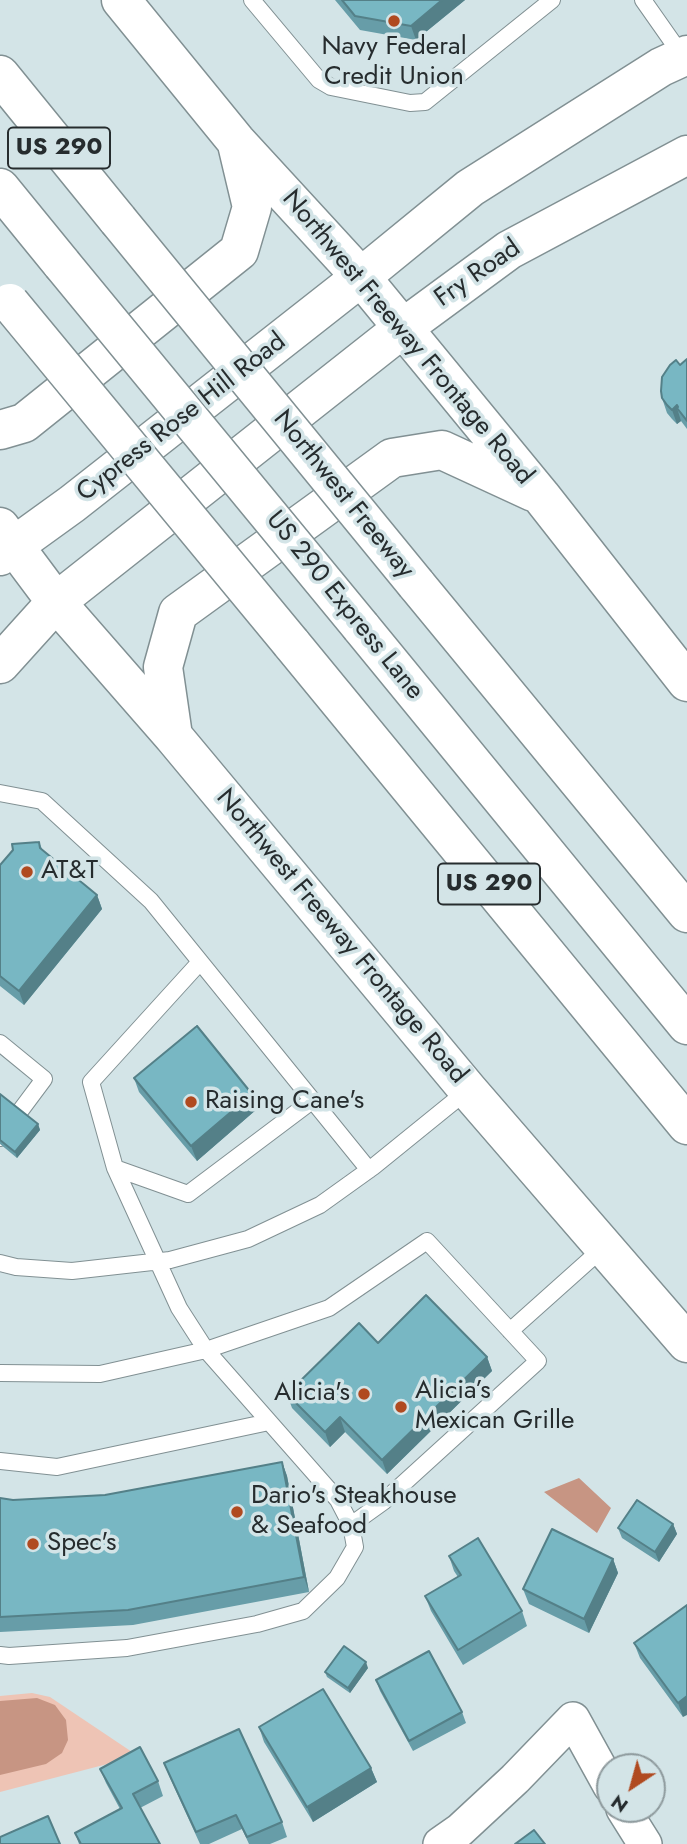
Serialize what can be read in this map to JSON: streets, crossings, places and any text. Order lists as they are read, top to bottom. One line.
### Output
{"streets":{"main road":["US 290","Fry Road","Northwest Freeway Frontage Road","Cypress Rose Hill Road","Northwest Freeway","US 290 Express Lane"]},"crossings":[["Fry Road","Northwest Freeway Frontage Road"],["Northwest Freeway Frontage Road","Cypress Rose Hill Road"]],"places":["Navy Federal Credit Union","AT&T","Raising Cane's","Alicia's","Alicia’s Mexican Grille","Dario's Steakhouse & Seafood","Spec's"],"north":"bottom left"}
